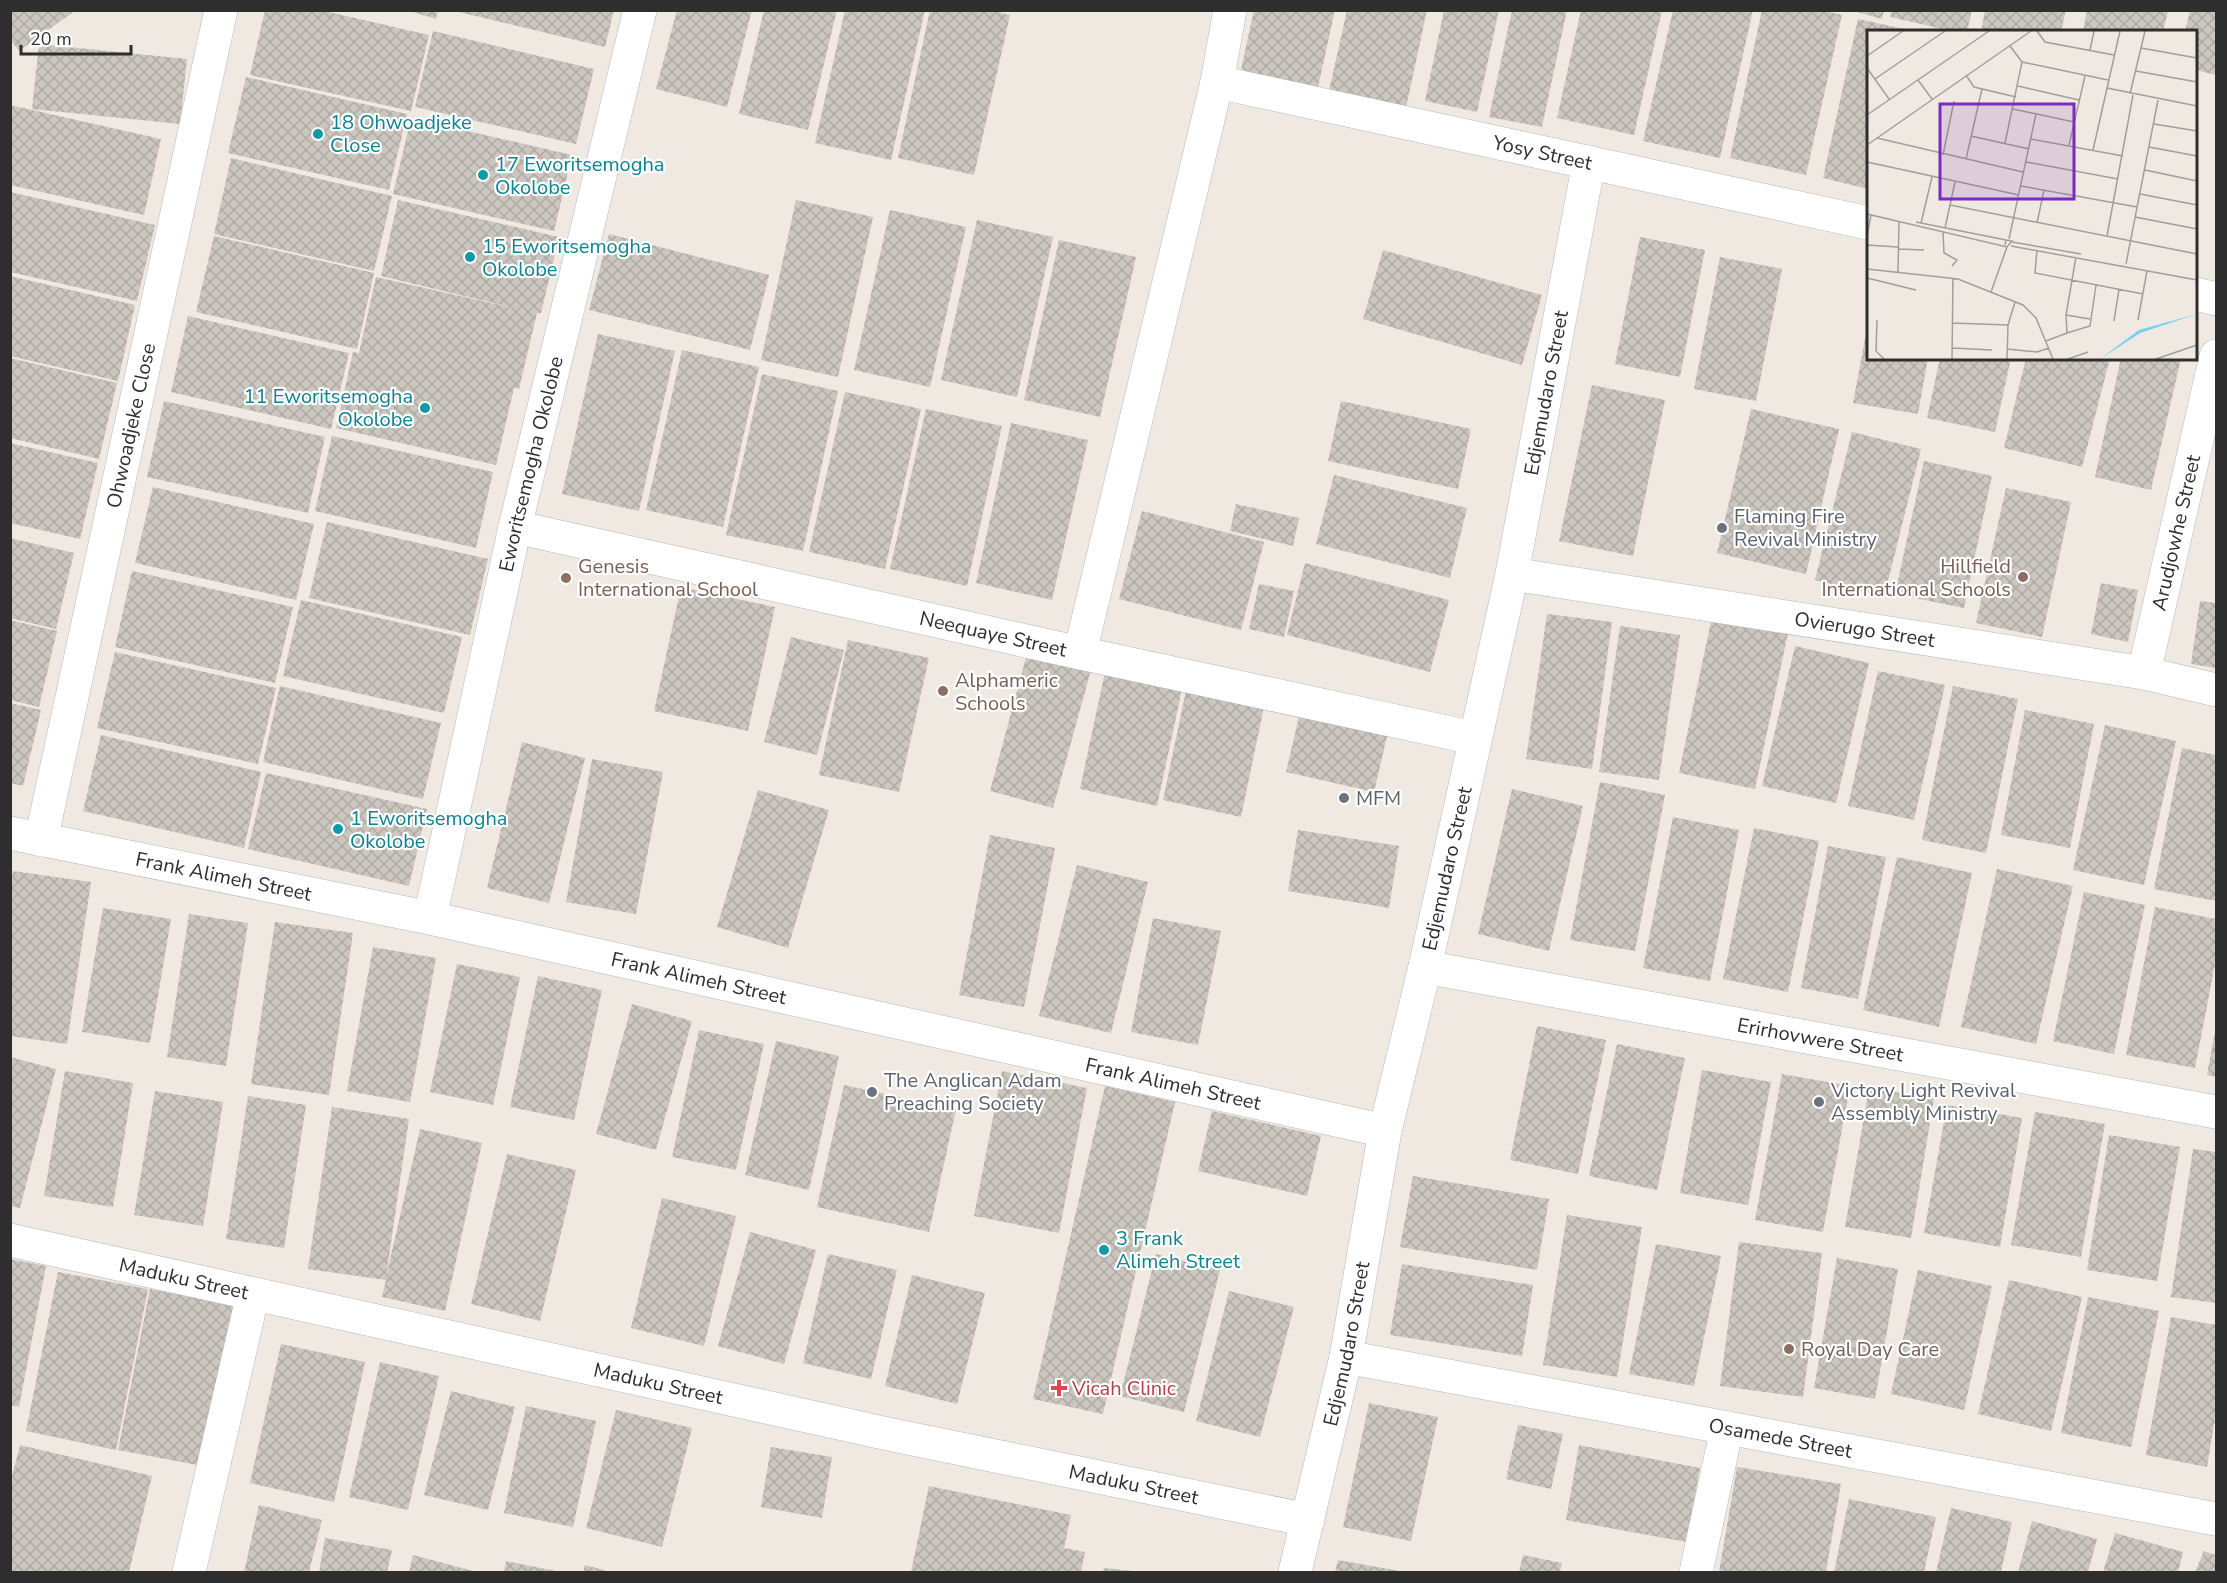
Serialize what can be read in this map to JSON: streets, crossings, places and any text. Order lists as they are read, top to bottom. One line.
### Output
{"streets":{"street":["Yosy Street","Edjemudaro Street","Ohwoadjeke Close","Eworitsemogha Okolobe","Arudjowhe Street","Ovierugo Street","Neequaye Street","Frank Alimeh Street","Erirhovwere Street","Maduku Street","Osamede Street"]},"crossings":[["Yosy Street","Edjemudaro Street"],["Edjemudaro Street","Ovierugo Street"],["Edjemudaro Street","Neequaye Street"],["Edjemudaro Street","Frank Alimeh Street"],["Edjemudaro Street","Erirhovwere Street"],["Edjemudaro Street","Maduku Street"],["Edjemudaro Street","Osamede Street"],["Ohwoadjeke Close","Frank Alimeh Street"],["Eworitsemogha Okolobe","Neequaye Street"],["Eworitsemogha Okolobe","Frank Alimeh Street"],["Arudjowhe Street","Ovierugo Street"]],"places":{"other":["18 Ohwoadjeke Close","17 Eworitsemogha Okolobe","15 Eworitsemogha Okolobe","11 Eworitsemogha Okolobe","Flaming Fire Revival Ministry","Hillfield International Schools","Genesis International School","Alphameric Schools","MFM","1 Eworitsemogha Okolobe","The Anglican Adam Preaching Society","Victory Light Revival Assembly Ministry","3 Frank Alimeh Street","Royal Day Care"],"health":["Vicah Clinic"]},"scale_bar":"20 m"}
